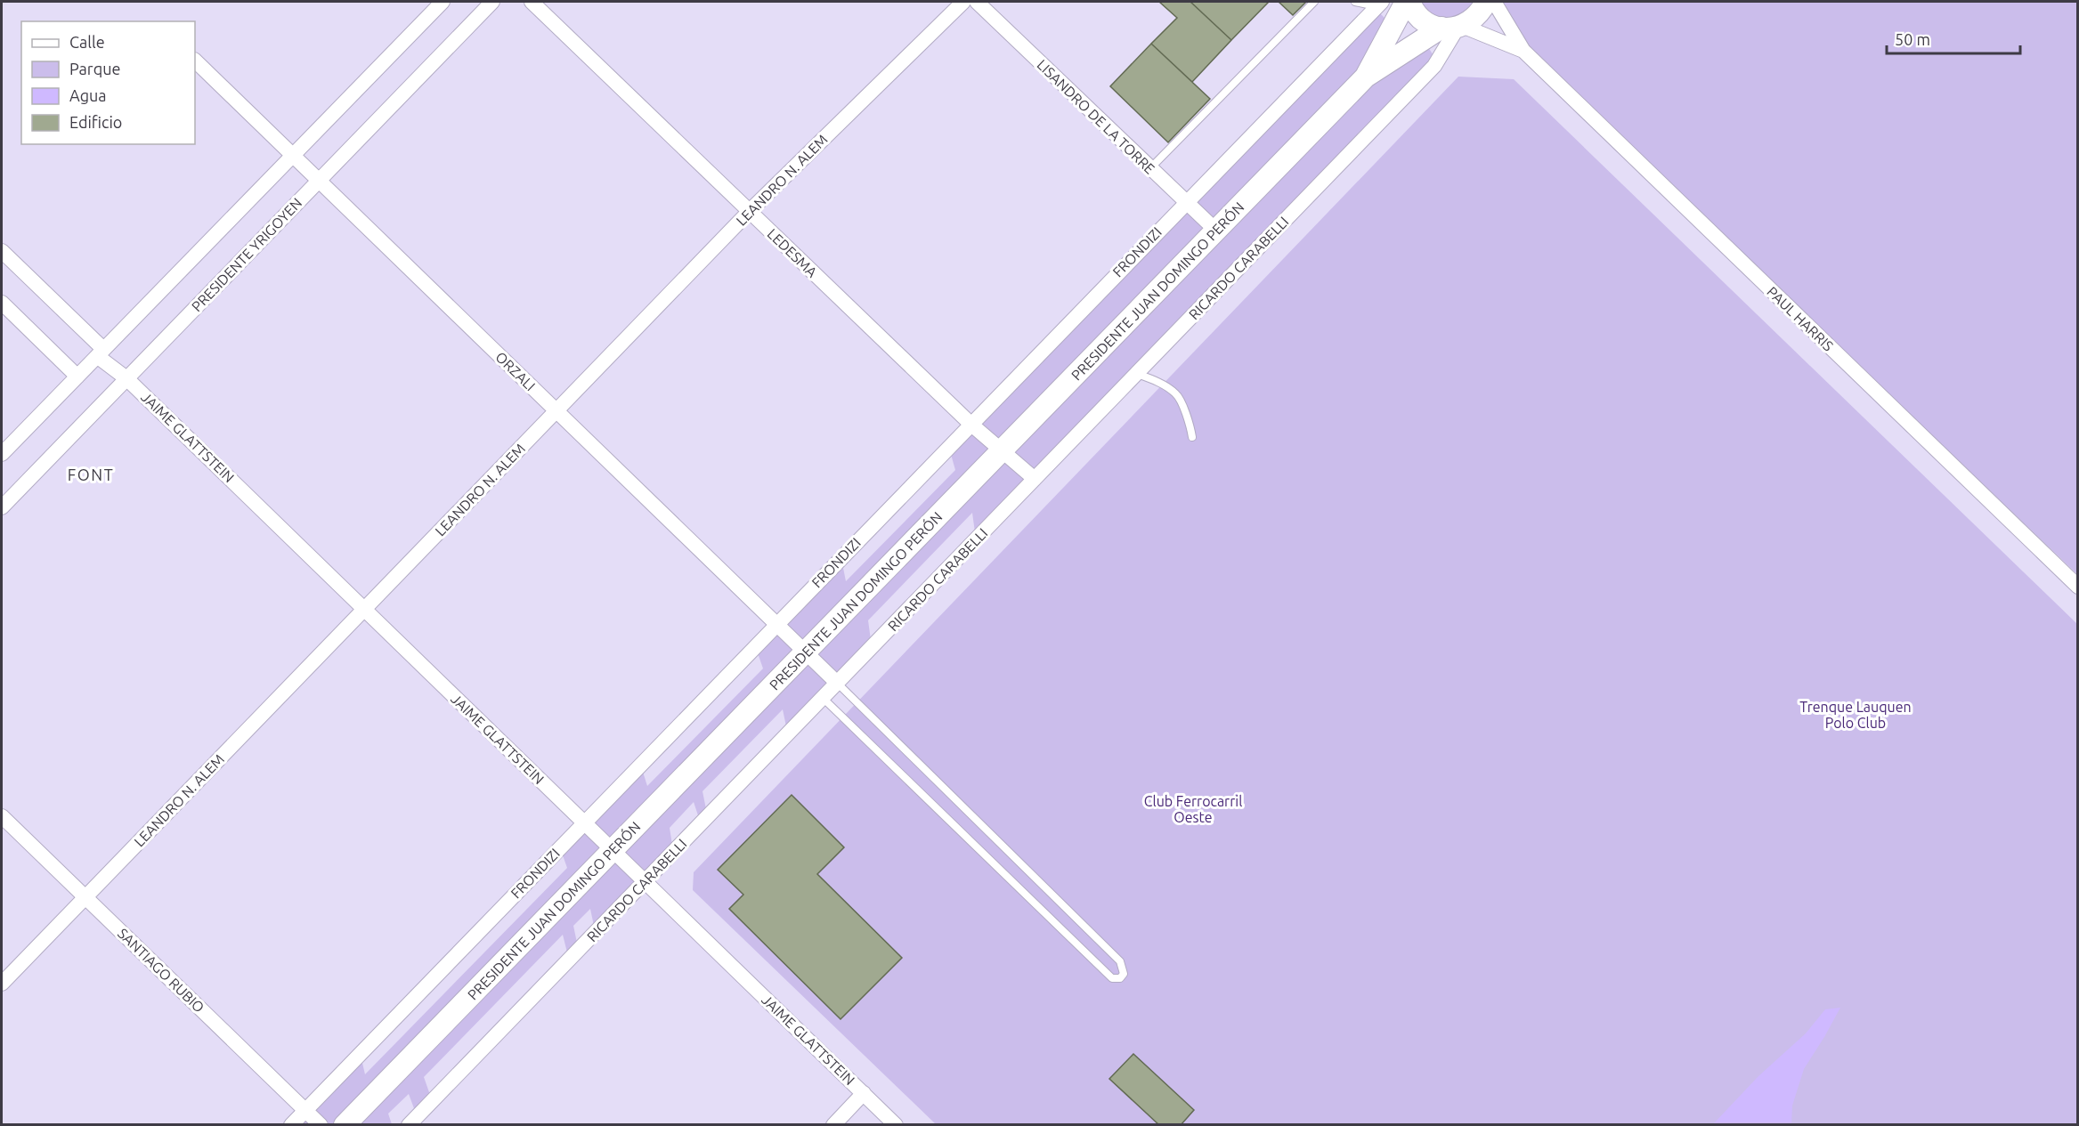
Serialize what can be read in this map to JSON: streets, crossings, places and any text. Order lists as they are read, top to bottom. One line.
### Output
{"streets":{"main road":["PRESIDENTE JUAN DOMINGO PERÓN"],"street":["LISANDRO DE LA TORRE","LEANDRO N. ALEM","FRONDIZI","LEDESMA","PRESIDENTE YRIGOYEN","RICARDO CARABELLI","PAUL HARRIS","ORZALI","JAIME GLATTSTEIN","SANTIAGO RUBIO"]},"crossings":[["LISANDRO DE LA TORRE","FRONDIZI"],["LISANDRO DE LA TORRE","PRESIDENTE JUAN DOMINGO PERÓN"],["LEANDRO N. ALEM","LEDESMA"],["LEANDRO N. ALEM","ORZALI"],["LEANDRO N. ALEM","JAIME GLATTSTEIN"],["LEANDRO N. ALEM","SANTIAGO RUBIO"],["FRONDIZI","LEDESMA"],["FRONDIZI","ORZALI"],["FRONDIZI","JAIME GLATTSTEIN"],["FRONDIZI","SANTIAGO RUBIO"],["LEDESMA","RICARDO CARABELLI"],["LEDESMA","PRESIDENTE JUAN DOMINGO PERÓN"],["PRESIDENTE YRIGOYEN","ORZALI"],["PRESIDENTE YRIGOYEN","JAIME GLATTSTEIN"],["RICARDO CARABELLI","PRESIDENTE JUAN DOMINGO PERÓN"],["RICARDO CARABELLI","PAUL HARRIS"],["RICARDO CARABELLI","ORZALI"],["RICARDO CARABELLI","JAIME GLATTSTEIN"],["PRESIDENTE JUAN DOMINGO PERÓN","PAUL HARRIS"],["PRESIDENTE JUAN DOMINGO PERÓN","ORZALI"],["PRESIDENTE JUAN DOMINGO PERÓN","JAIME GLATTSTEIN"]],"districts":["FONT"],"parks":["Trenque Lauquen Polo Club","Club Ferrocarril Oeste"],"legend":["Calle","Parque","Agua","Edificio"],"scale_bar":"50 m"}
